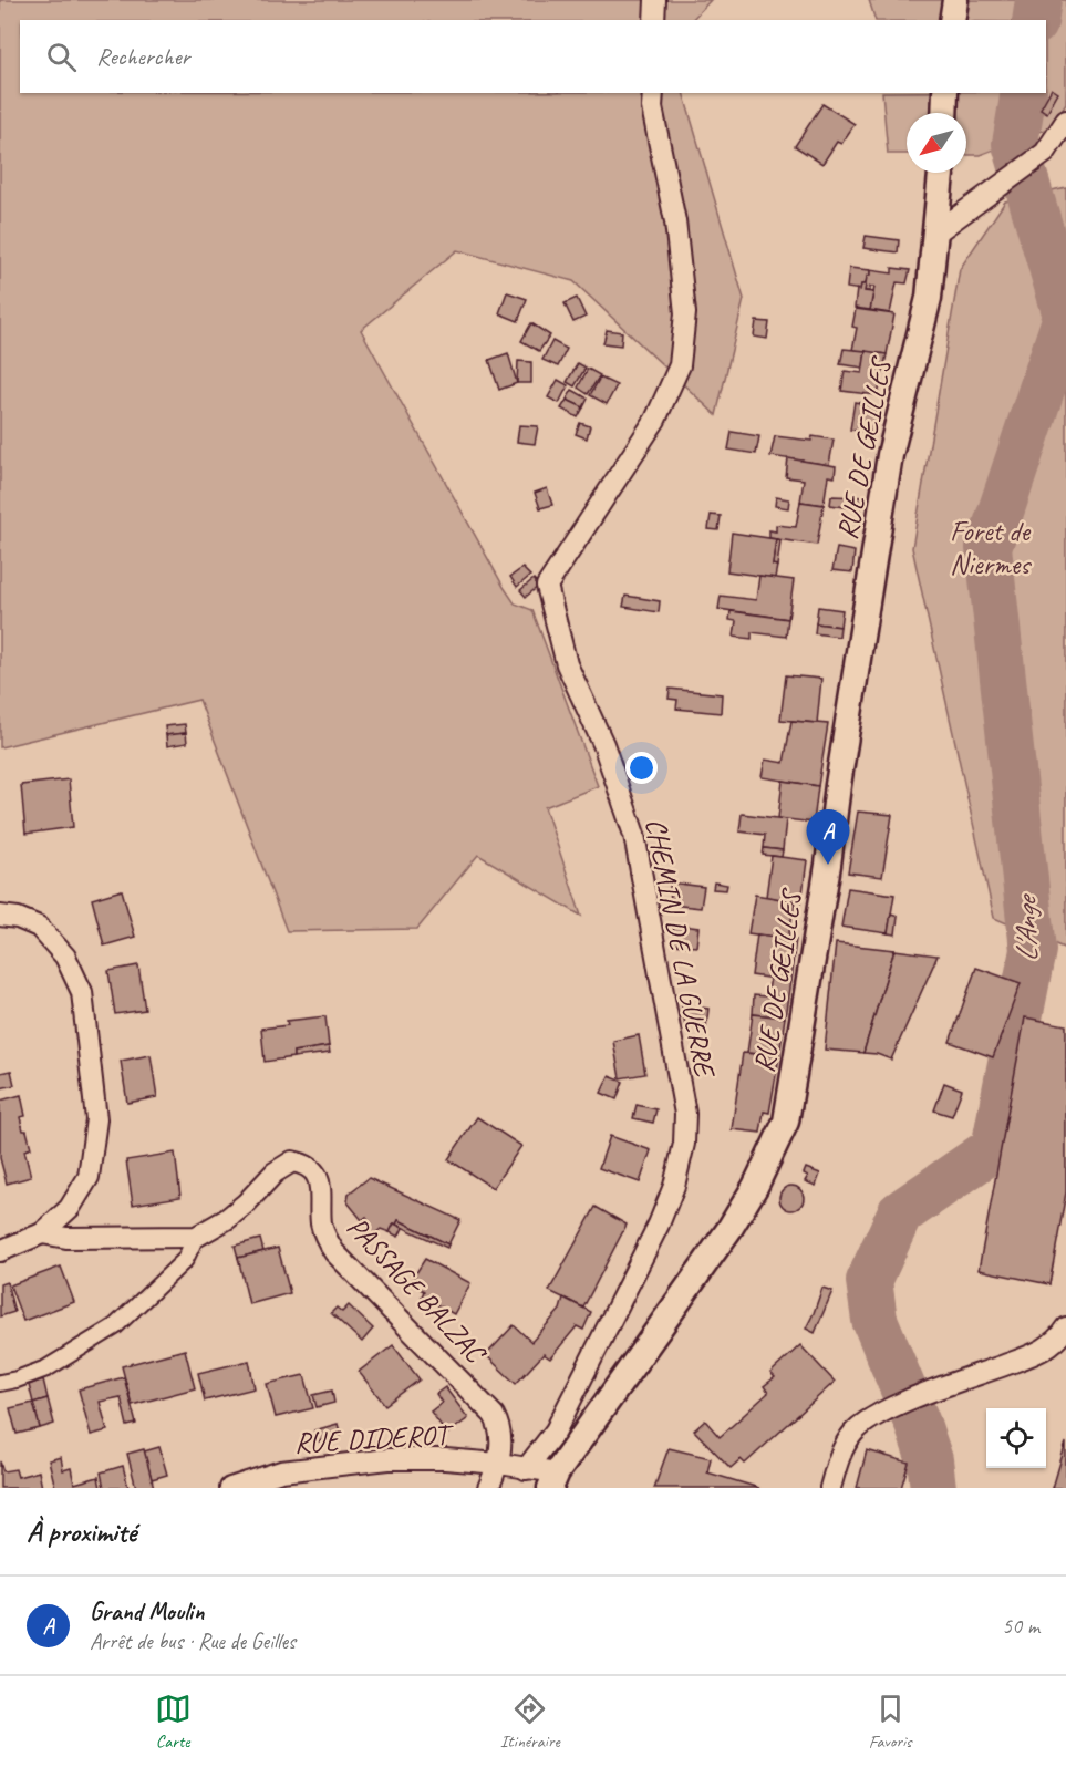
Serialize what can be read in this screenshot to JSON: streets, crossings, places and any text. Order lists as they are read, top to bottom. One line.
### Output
{"streets":{"street":["RUE DE GEILLES","CHEMIN DE LA GUERRE","PASSAGE BALZAC","RUE DIDEROT"]},"crossings":[["RUE DE GEILLES","RUE DIDEROT"],["CHEMIN DE LA GUERRE","RUE DIDEROT"],["PASSAGE BALZAC","RUE DIDEROT"]],"water":["L'Ange"],"parks":["Foret de Niermes"],"north":"bottom left","page":{"search":"Rechercher","pins":"A","heading":"À proximité","list":[{"mark":"A","name":"Grand Moulin","note":"Arrêt de bus · Rue de Geilles","value":"50 m"}],"nav":["Carte","Itinéraire","Favoris"]}}
